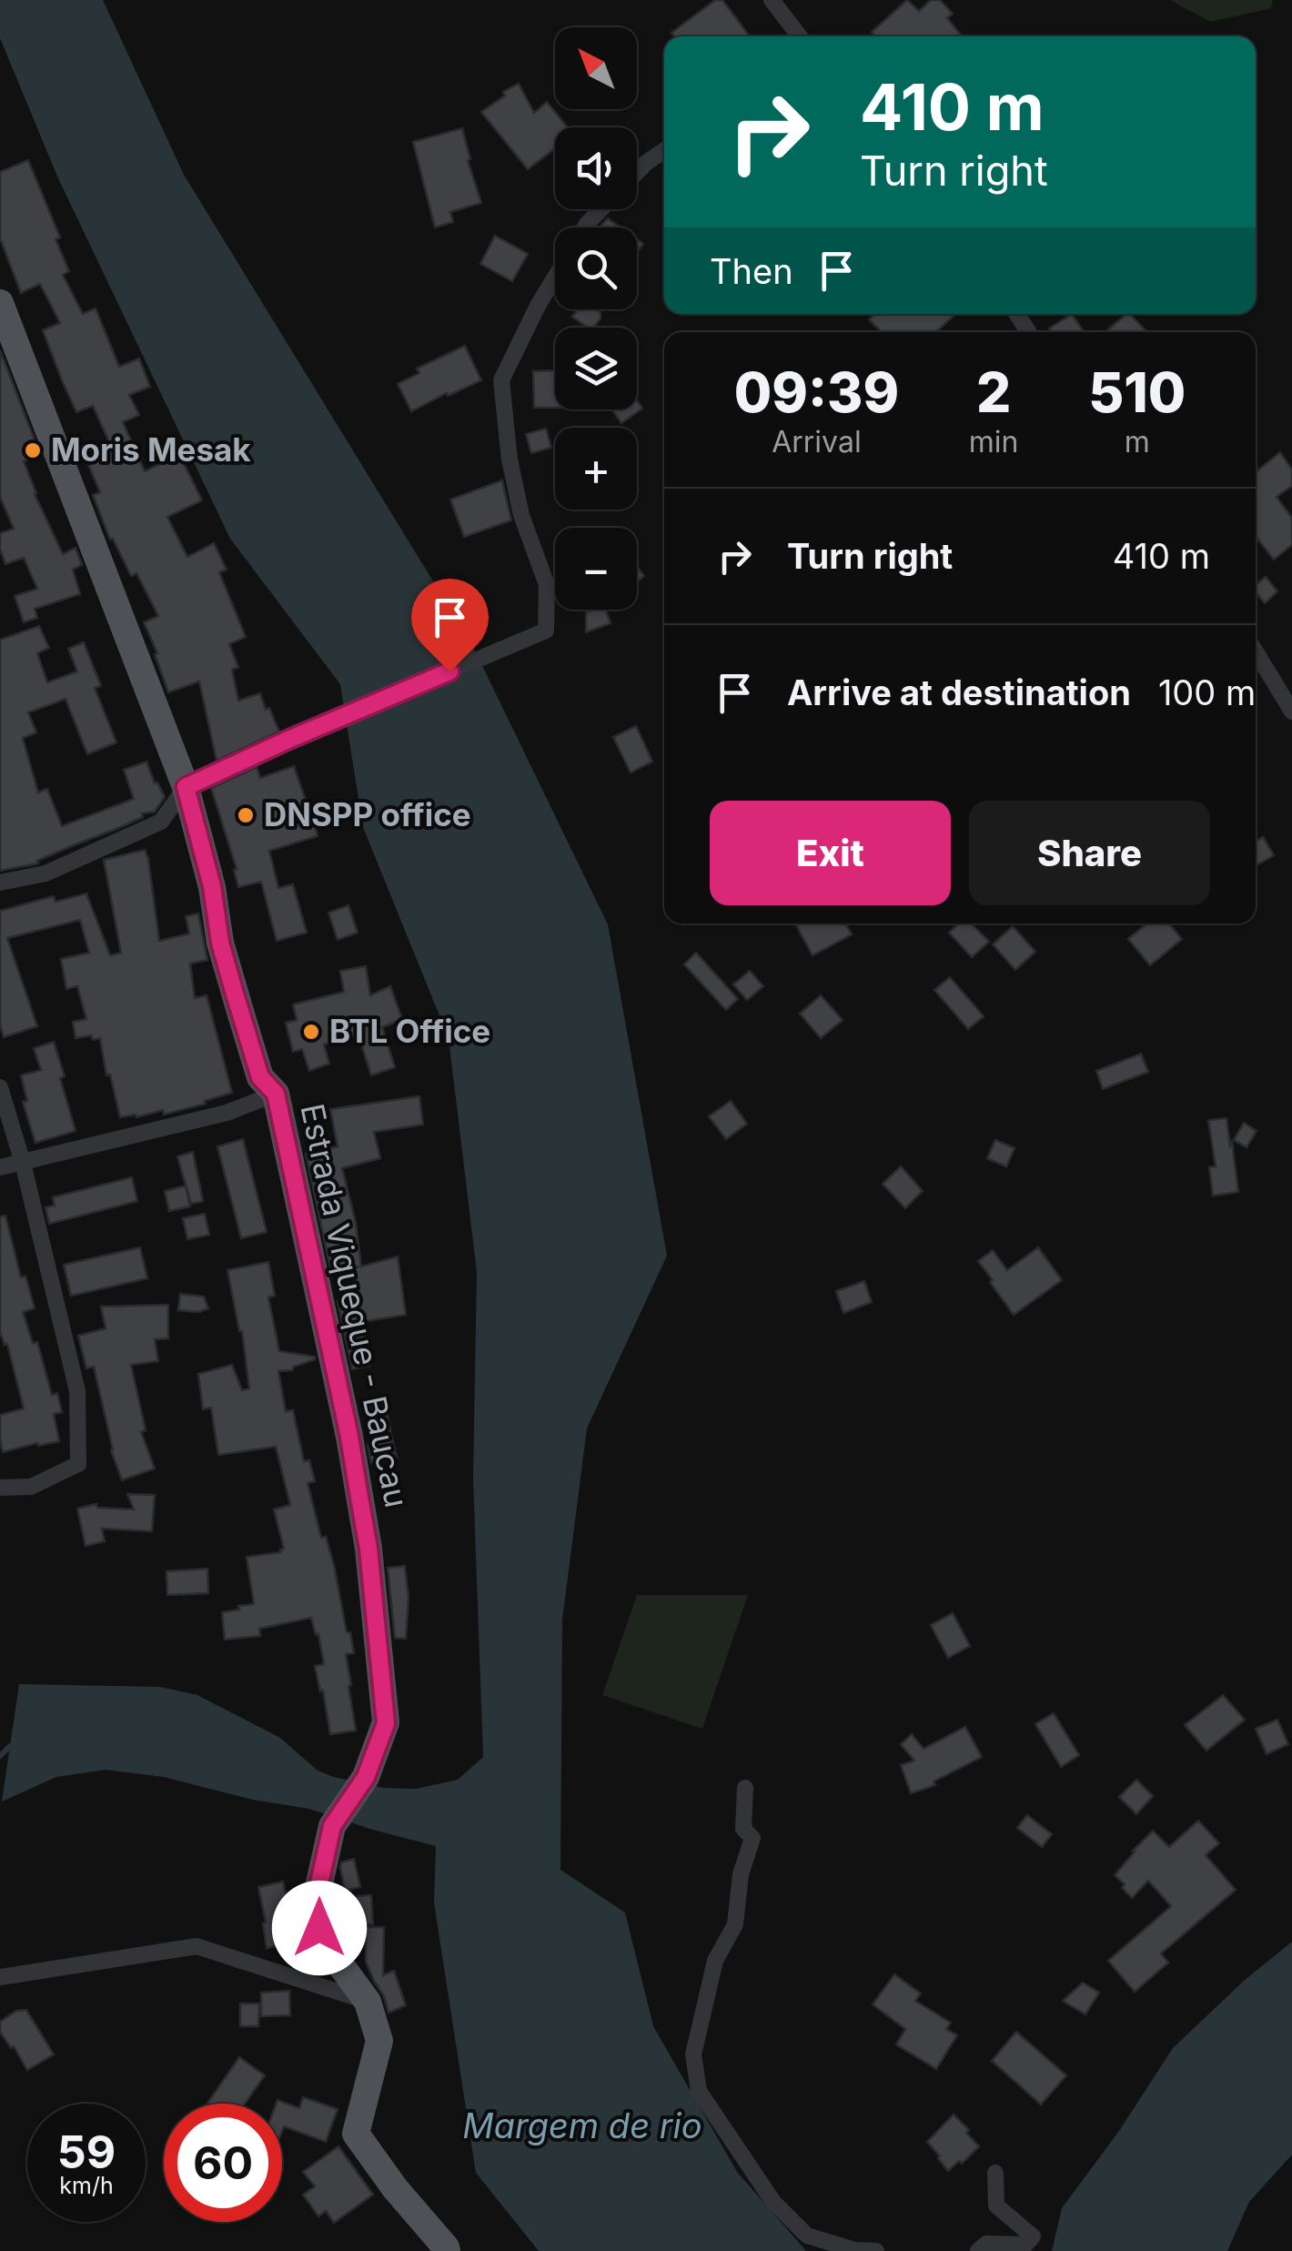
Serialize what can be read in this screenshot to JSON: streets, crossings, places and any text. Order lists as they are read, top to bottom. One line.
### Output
{"streets":{"main road":["Estrada Viqueque - Baucau"]},"water":["Margem de rio"],"places":["Moris Mesak","DNSPP office","BTL Office"],"north":"top left","page":{"map_buttons":["+","−"],"turn":["410 m","Turn right"],"then":"Then","eta":["09:39","Arrival","2","min","510","m"],"list":[{"name":"Turn right","value":"410 m"},{"name":"Arrive at destination","value":"100 m"}],"buttons":["Exit","Share"],"speed":"59 km/h","limit":"60"}}
